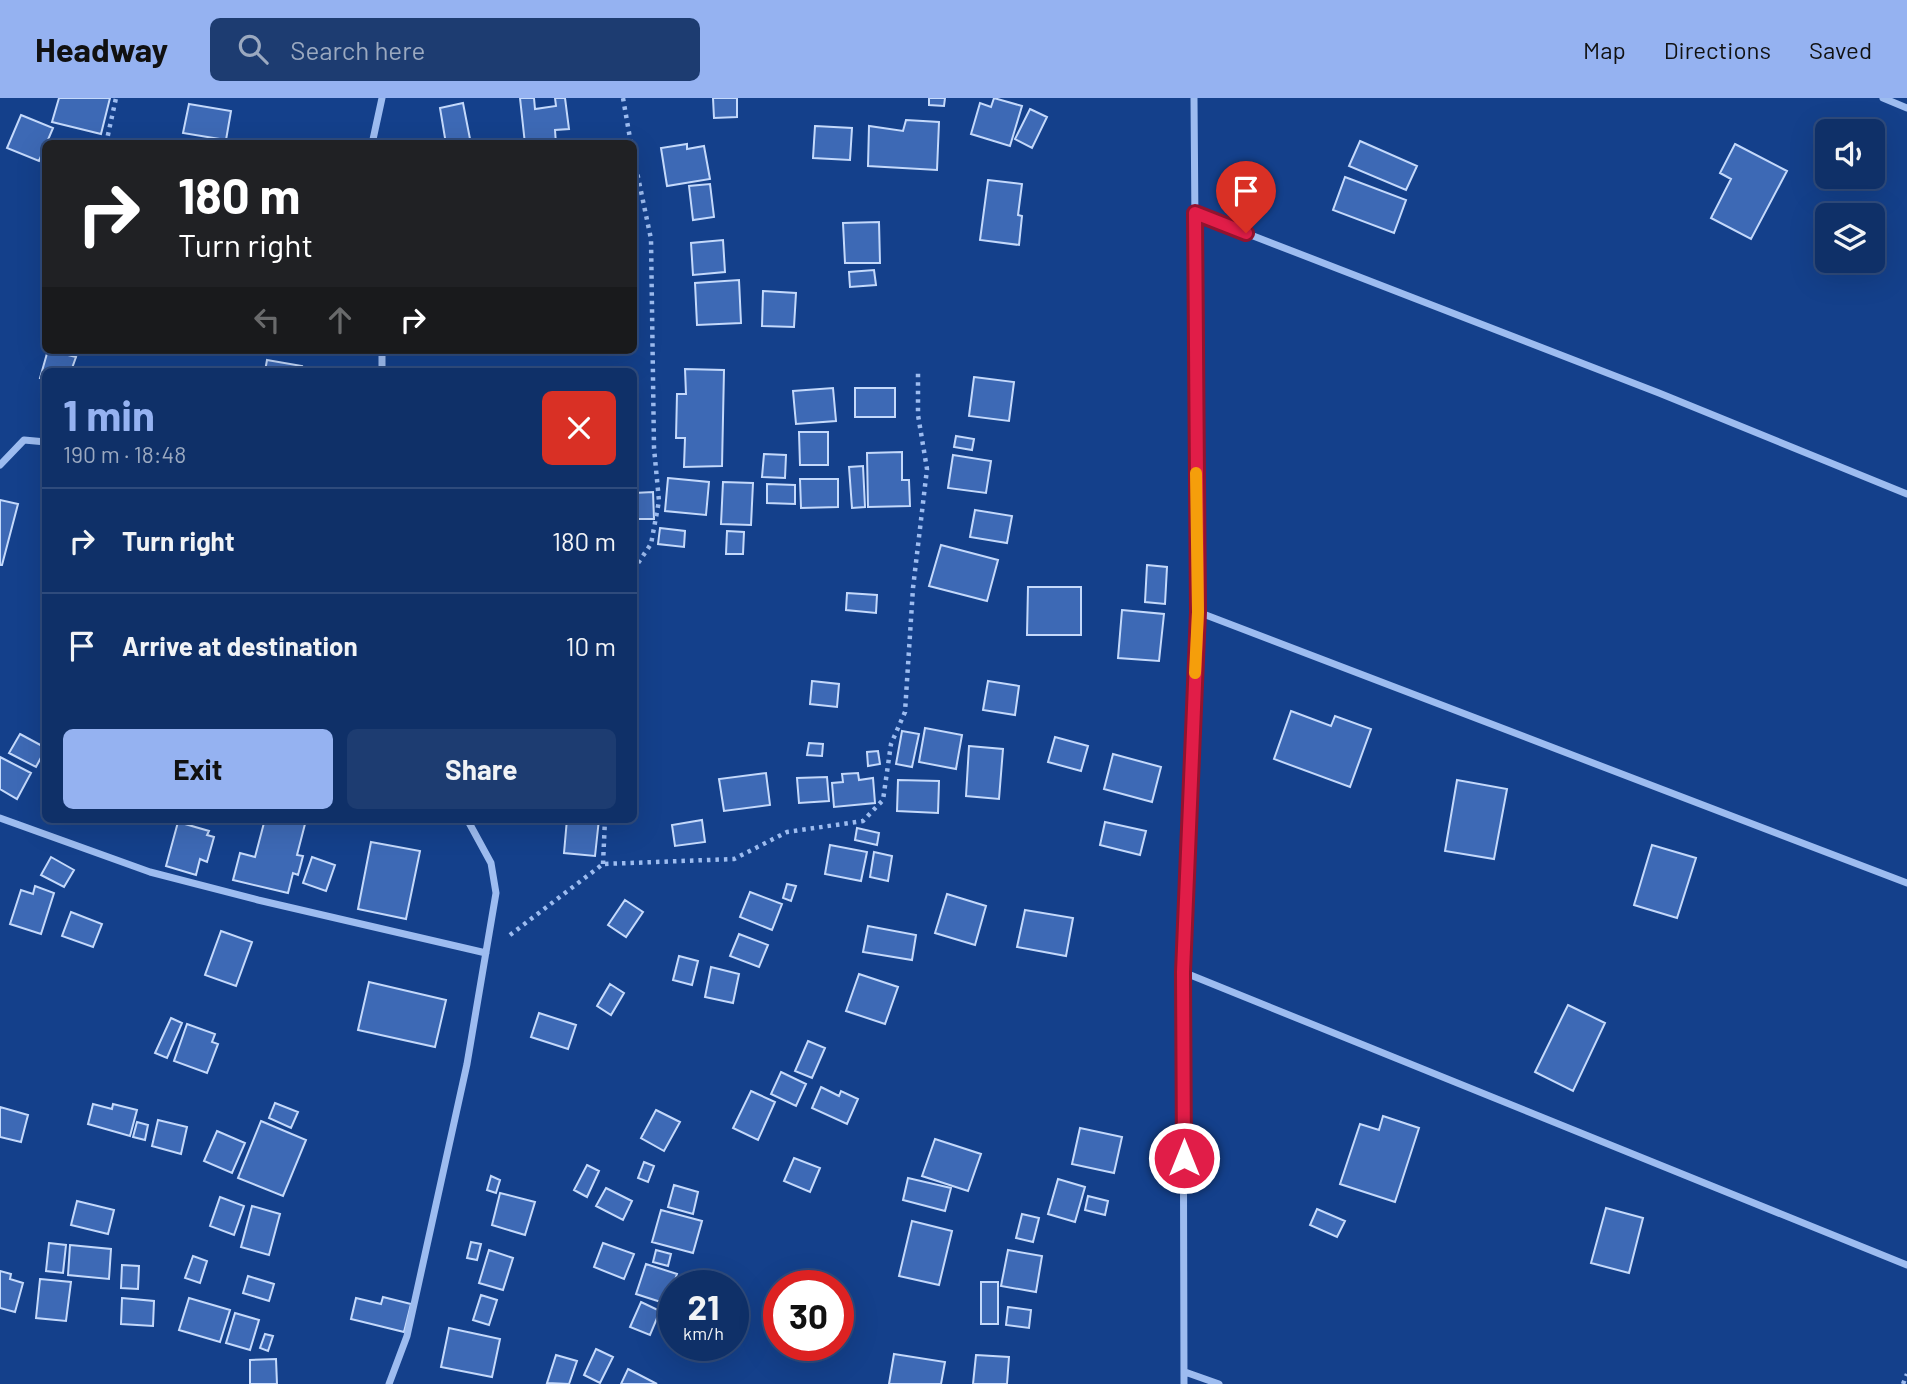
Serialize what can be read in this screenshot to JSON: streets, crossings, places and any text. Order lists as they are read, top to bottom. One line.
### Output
{"page":{"header":"Headway","search":"Search here","nav":["Map","Directions","Saved"],"turn":["180 m","Turn right"],"heading":["1 min","190 m · 18:48"],"list":[{"name":"Turn right","value":"180 m"},{"name":"Arrive at destination","value":"10 m"}],"buttons":["Exit","Share"],"speed":"21 km/h","limit":"30"}}
